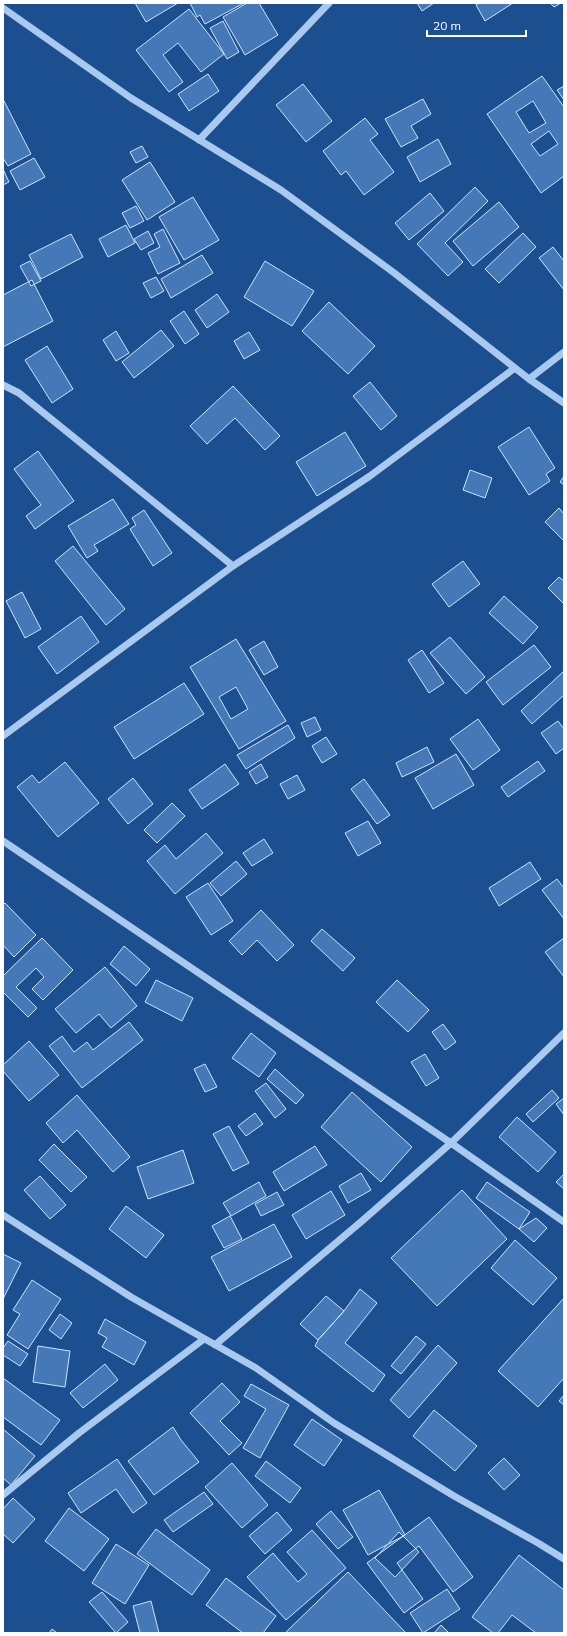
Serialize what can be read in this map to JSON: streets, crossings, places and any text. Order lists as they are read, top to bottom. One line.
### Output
{"scale_bar":"20 m"}
